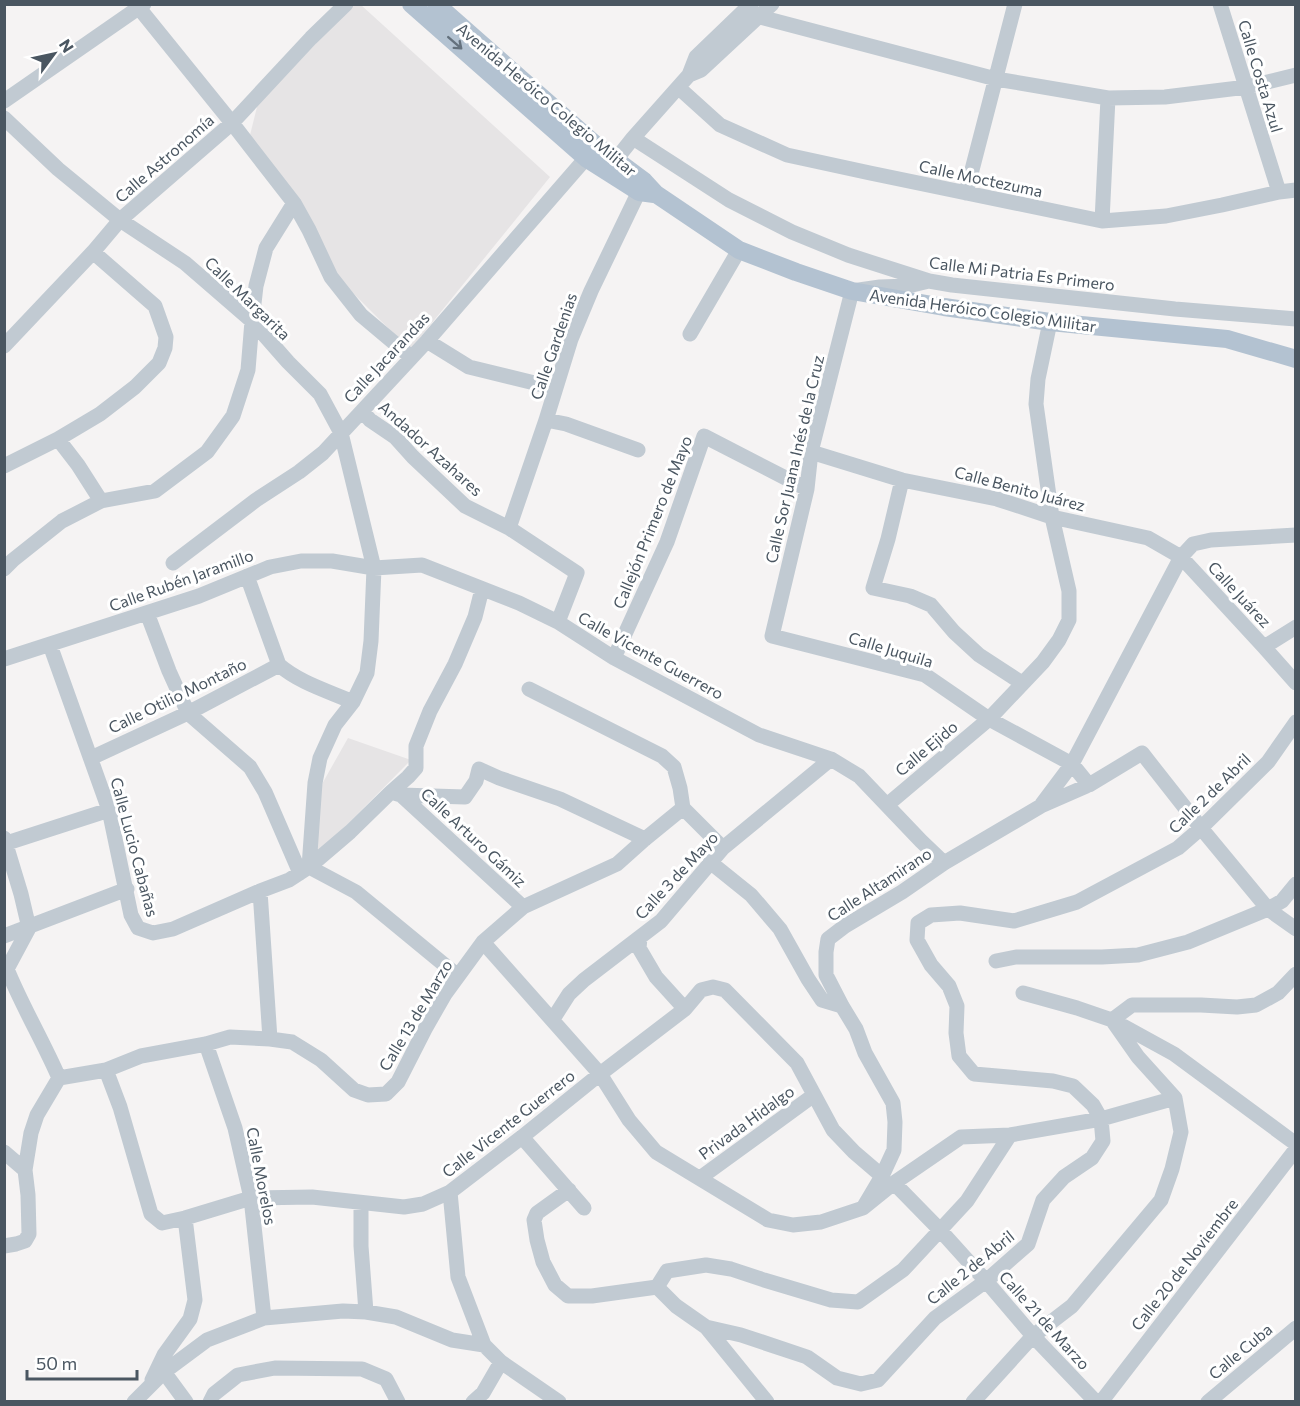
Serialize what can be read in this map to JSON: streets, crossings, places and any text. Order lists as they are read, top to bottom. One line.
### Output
{"streets":{"main road":["Avenida Heróico Colegio Militar"],"street":["Calle Costa Azul","Calle Astronomía","Calle Moctezuma","Calle Mi Patria Es Primero","Calle Margarita","Calle Gardenias","Calle Jacarandas","Andador Azahares","Calle Sor Juana Inés de la Cruz","Calle Benito Juárez","Callejón Primero de Mayo","Calle Rubén Jaramillo","Calle Juárez","Calle Juquila","Calle Vicente Guerrero","Calle Otilio Montaño","Calle Ejido","Calle 2 de Abril","Calle Arturo Gámiz","Calle Lucio Cabañas","Calle 3 de Mayo","Calle Altamirano","Calle 13 de Marzo","Privada Hidalgo","Calle Morelos","Calle 20 de Noviembre","Calle 21 de Marzo","Calle Cuba"]},"crossings":[["Calle Costa Azul","Calle Moctezuma"],["Avenida Heróico Colegio Militar","Calle Gardenias"],["Avenida Heróico Colegio Militar","Calle Jacarandas"],["Avenida Heróico Colegio Militar","Calle Sor Juana Inés de la Cruz"],["Avenida Heróico Colegio Militar","Calle Ejido"],["Calle Astronomía","Calle Margarita"],["Calle Margarita","Calle Jacarandas"],["Calle Margarita","Calle Rubén Jaramillo"],["Calle Margarita","Calle Vicente Guerrero"],["Calle Gardenias","Andador Azahares"],["Calle Jacarandas","Andador Azahares"],["Andador Azahares","Calle Vicente Guerrero"],["Calle Sor Juana Inés de la Cruz","Calle Benito Juárez"],["Calle Sor Juana Inés de la Cruz","Callejón Primero de Mayo"],["Calle Sor Juana Inés de la Cruz","Calle Juquila"],["Calle Benito Juárez","Calle Juárez"],["Calle Benito Juárez","Calle Ejido"],["Callejón Primero de Mayo","Calle Vicente Guerrero"],["Calle Rubén Jaramillo","Calle Vicente Guerrero"],["Calle Rubén Jaramillo","Calle Lucio Cabañas"],["Calle Juquila","Calle Ejido"],["Calle Vicente Guerrero","Calle Ejido"],["Calle Vicente Guerrero","Calle Lucio Cabañas"],["Calle Vicente Guerrero","Calle 3 de Mayo"],["Calle Vicente Guerrero","Calle Altamirano"],["Calle Vicente Guerrero","Calle 13 de Marzo"],["Calle Vicente Guerrero","Calle Morelos"],["Calle Vicente Guerrero","Calle 21 de Marzo"],["Calle Otilio Montaño","Calle Lucio Cabañas"],["Calle 2 de Abril","Calle Altamirano"],["Calle 2 de Abril","Calle 21 de Marzo"],["Calle Arturo Gámiz","Calle Lucio Cabañas"],["Calle Arturo Gámiz","Calle 13 de Marzo"],["Calle Altamirano","Calle 21 de Marzo"],["Calle 13 de Marzo","Calle Morelos"],["Privada Hidalgo","Calle 21 de Marzo"]],"scale_bar":"50 m","north":"top right"}
